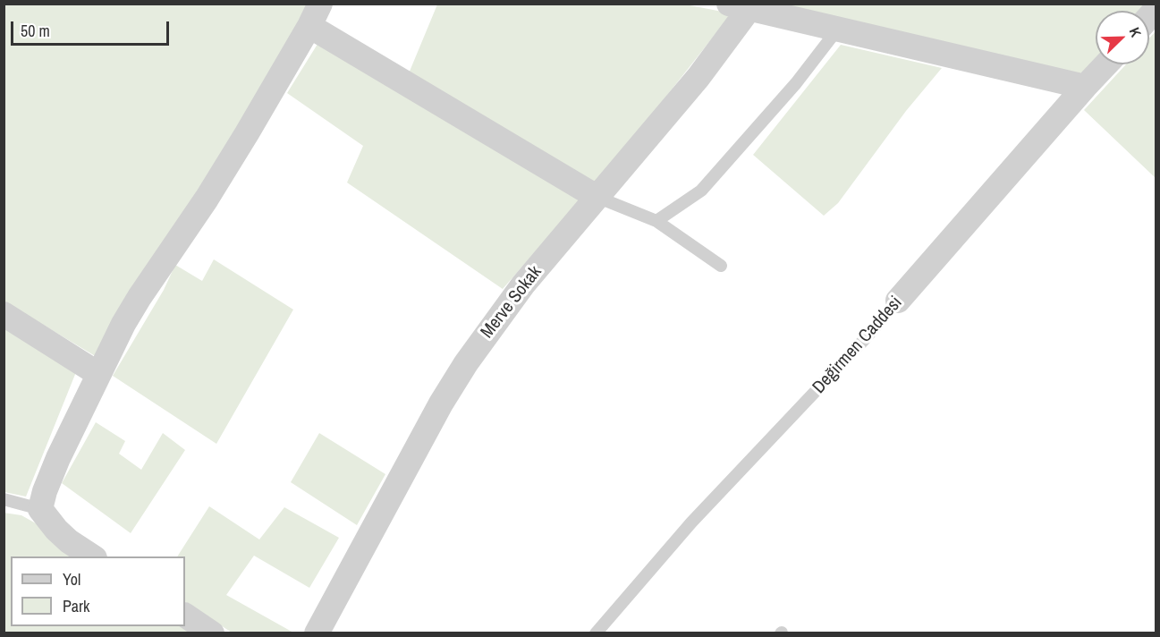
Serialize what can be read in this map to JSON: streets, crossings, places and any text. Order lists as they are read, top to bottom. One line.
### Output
{"streets":{"street":["Merve Sokak","Değirmen Caddesi"]},"legend":["Yol","Park"],"scale_bar":"50 m","north":"top right"}
